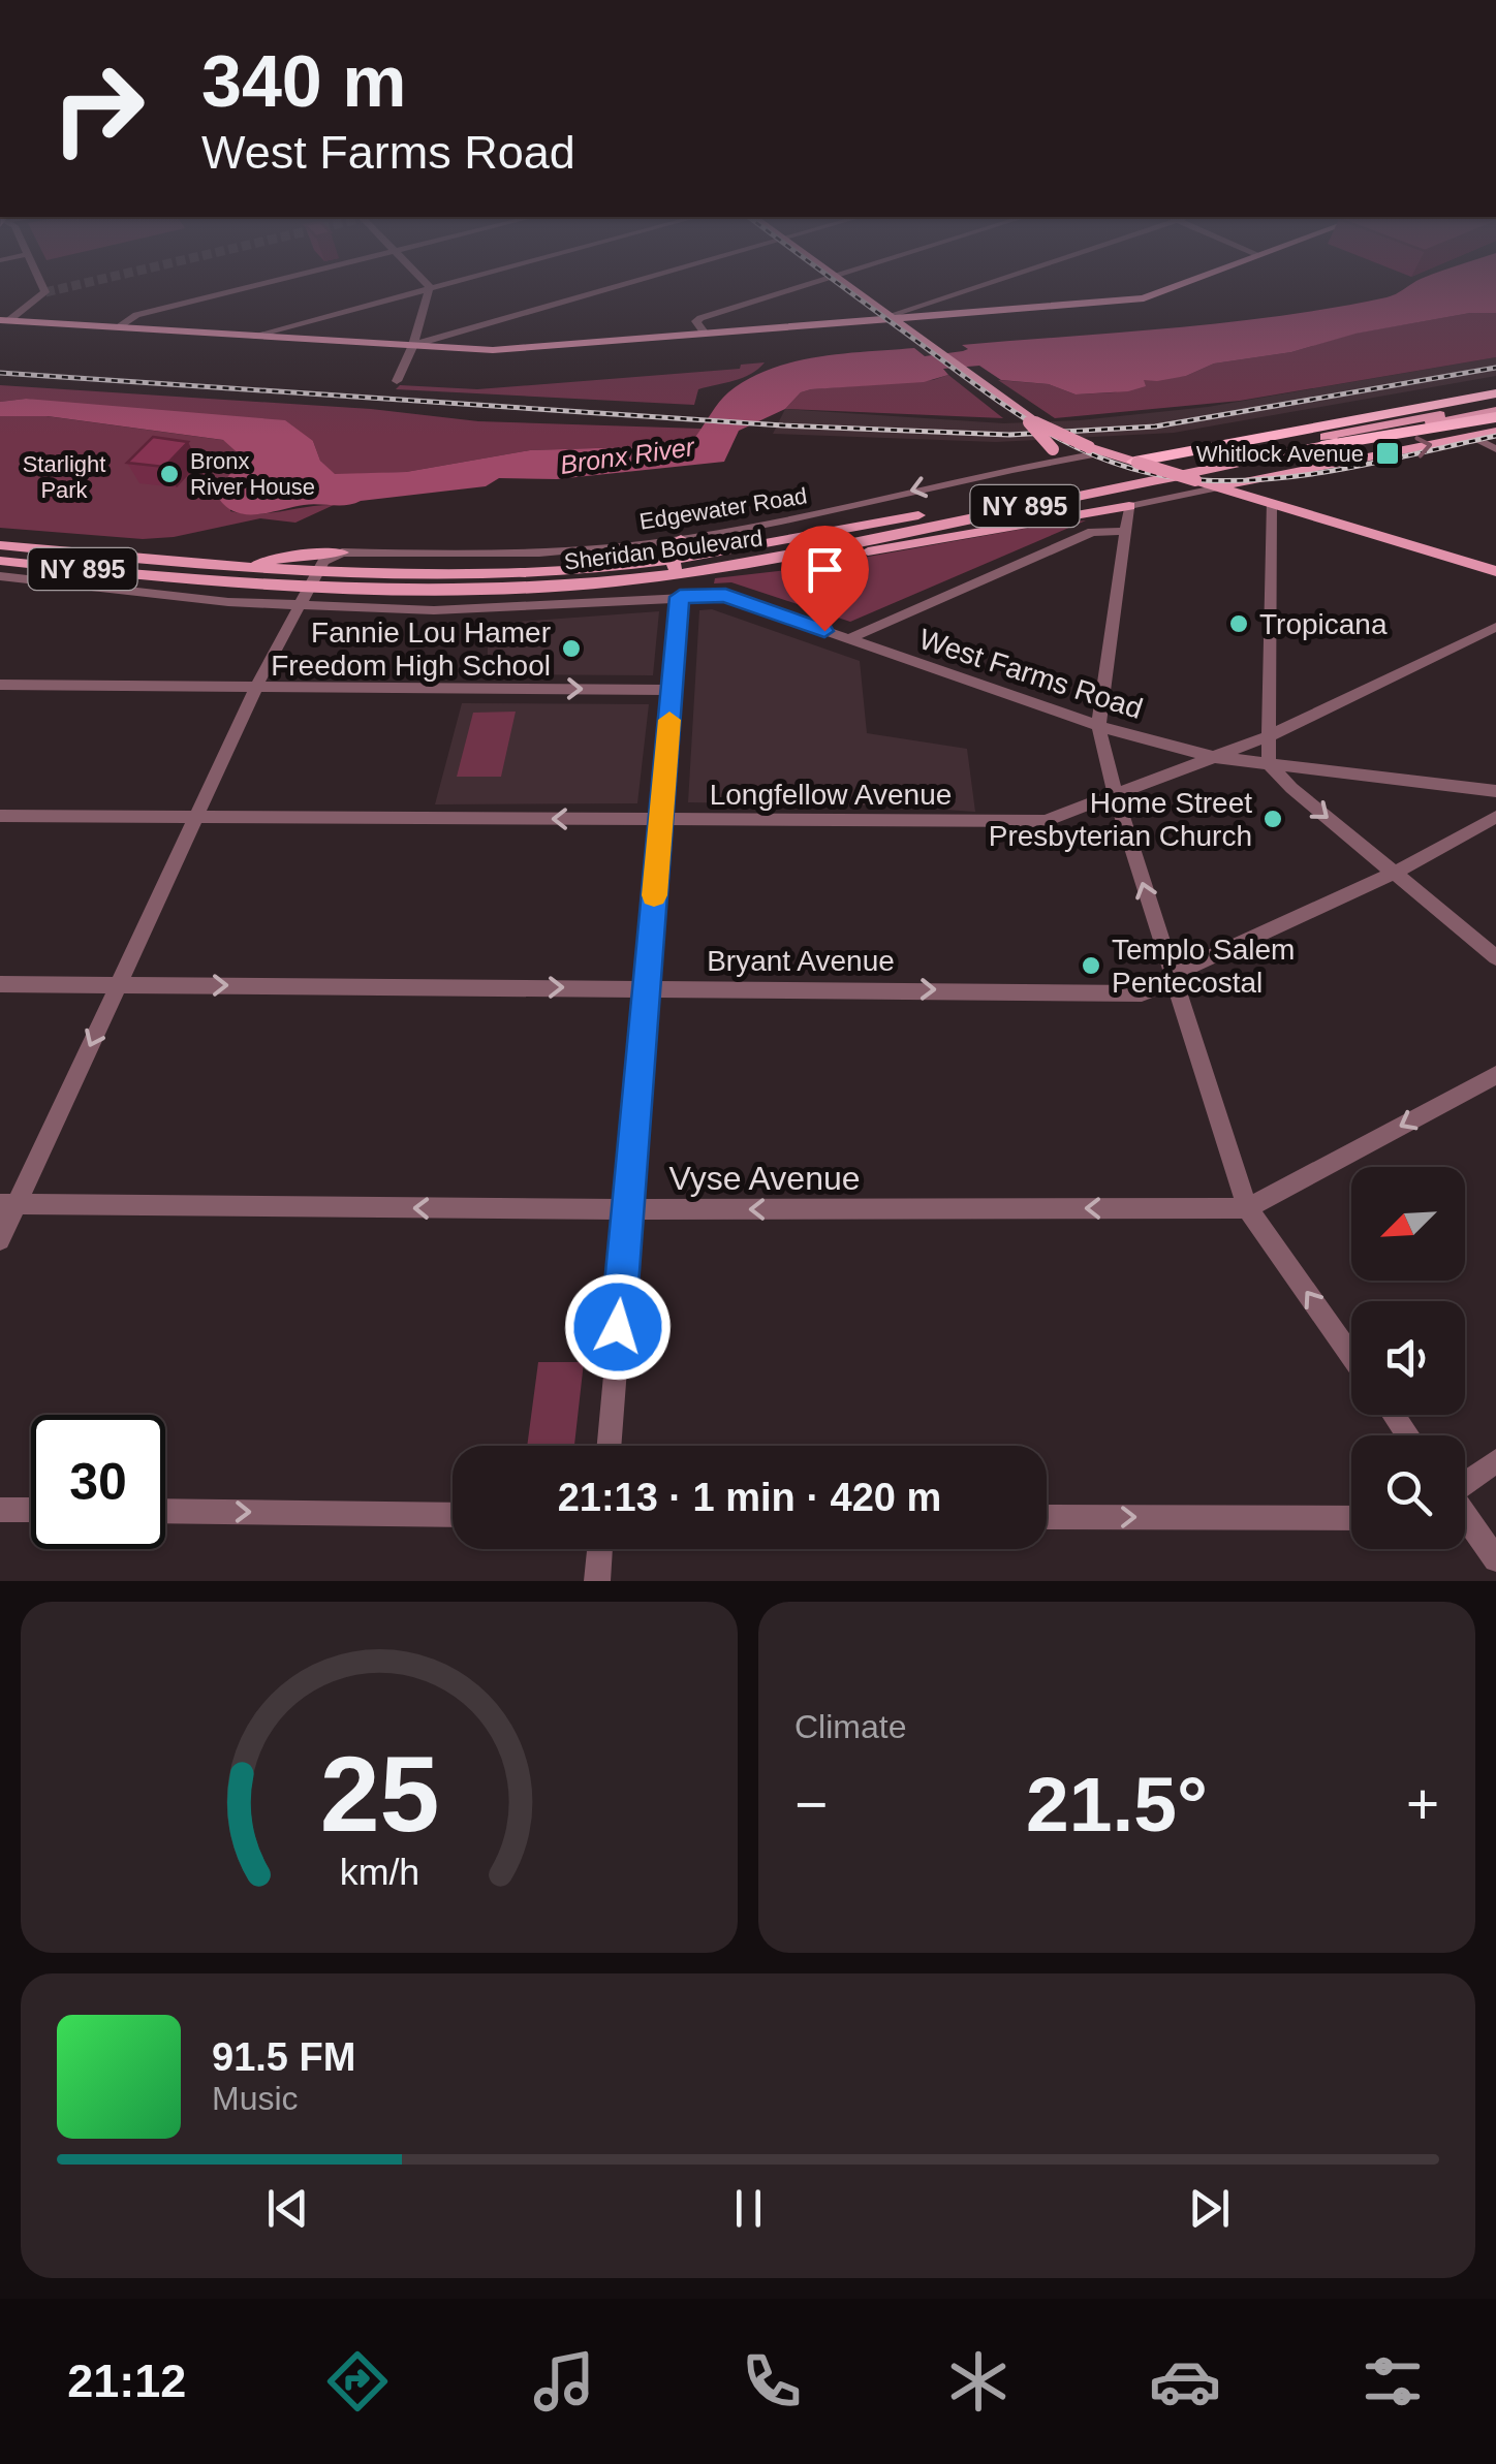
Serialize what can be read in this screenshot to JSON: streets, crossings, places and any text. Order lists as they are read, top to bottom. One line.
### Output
{"streets":{"highway":["NY 895"],"main road":["Sheridan Boulevard"],"street":["Edgewater Road","West Farms Road","Longfellow Avenue","Bryant Avenue","Vyse Avenue"]},"crossings":[["NY 895","Sheridan Boulevard"],["West Farms Road","Longfellow Avenue"]],"one_way":["Bryant Avenue","Vyse Avenue"],"water":["Bronx River"],"parks":["Starlight Park"],"places":{"transit":["Whitlock Avenue"],"other":["Bronx River House","Tropicana","Fannie Lou Hamer Freedom High School","Home Street Presbyterian Church","Templo Salem Pentecostal"]},"north":"bottom left","page":{"turn":["340 m","West Farms Road"],"limit":"30","trip":"21:13 · 1 min · 420 m","tile":"Climate","heat":["−","21.5°","+"],"song":["91.5 FM","Music"],"tabs":"21:12","gauge":["25","km/h"]}}
